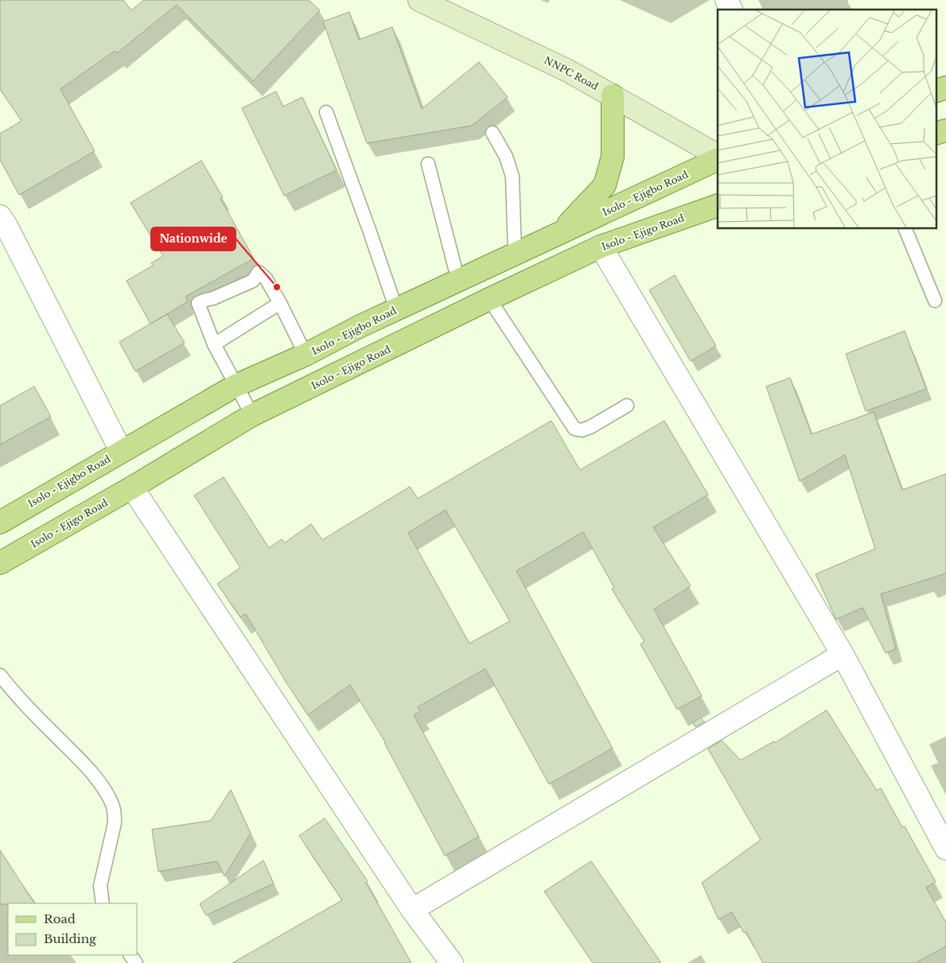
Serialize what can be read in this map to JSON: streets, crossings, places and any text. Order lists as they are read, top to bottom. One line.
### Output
{"streets":{"main road":["Isolo - Ejigbo Road","Isolo - Ejigo Road"],"street":["NNPC Road"]},"places":["Nationwide"],"legend":["Road","Building"]}
